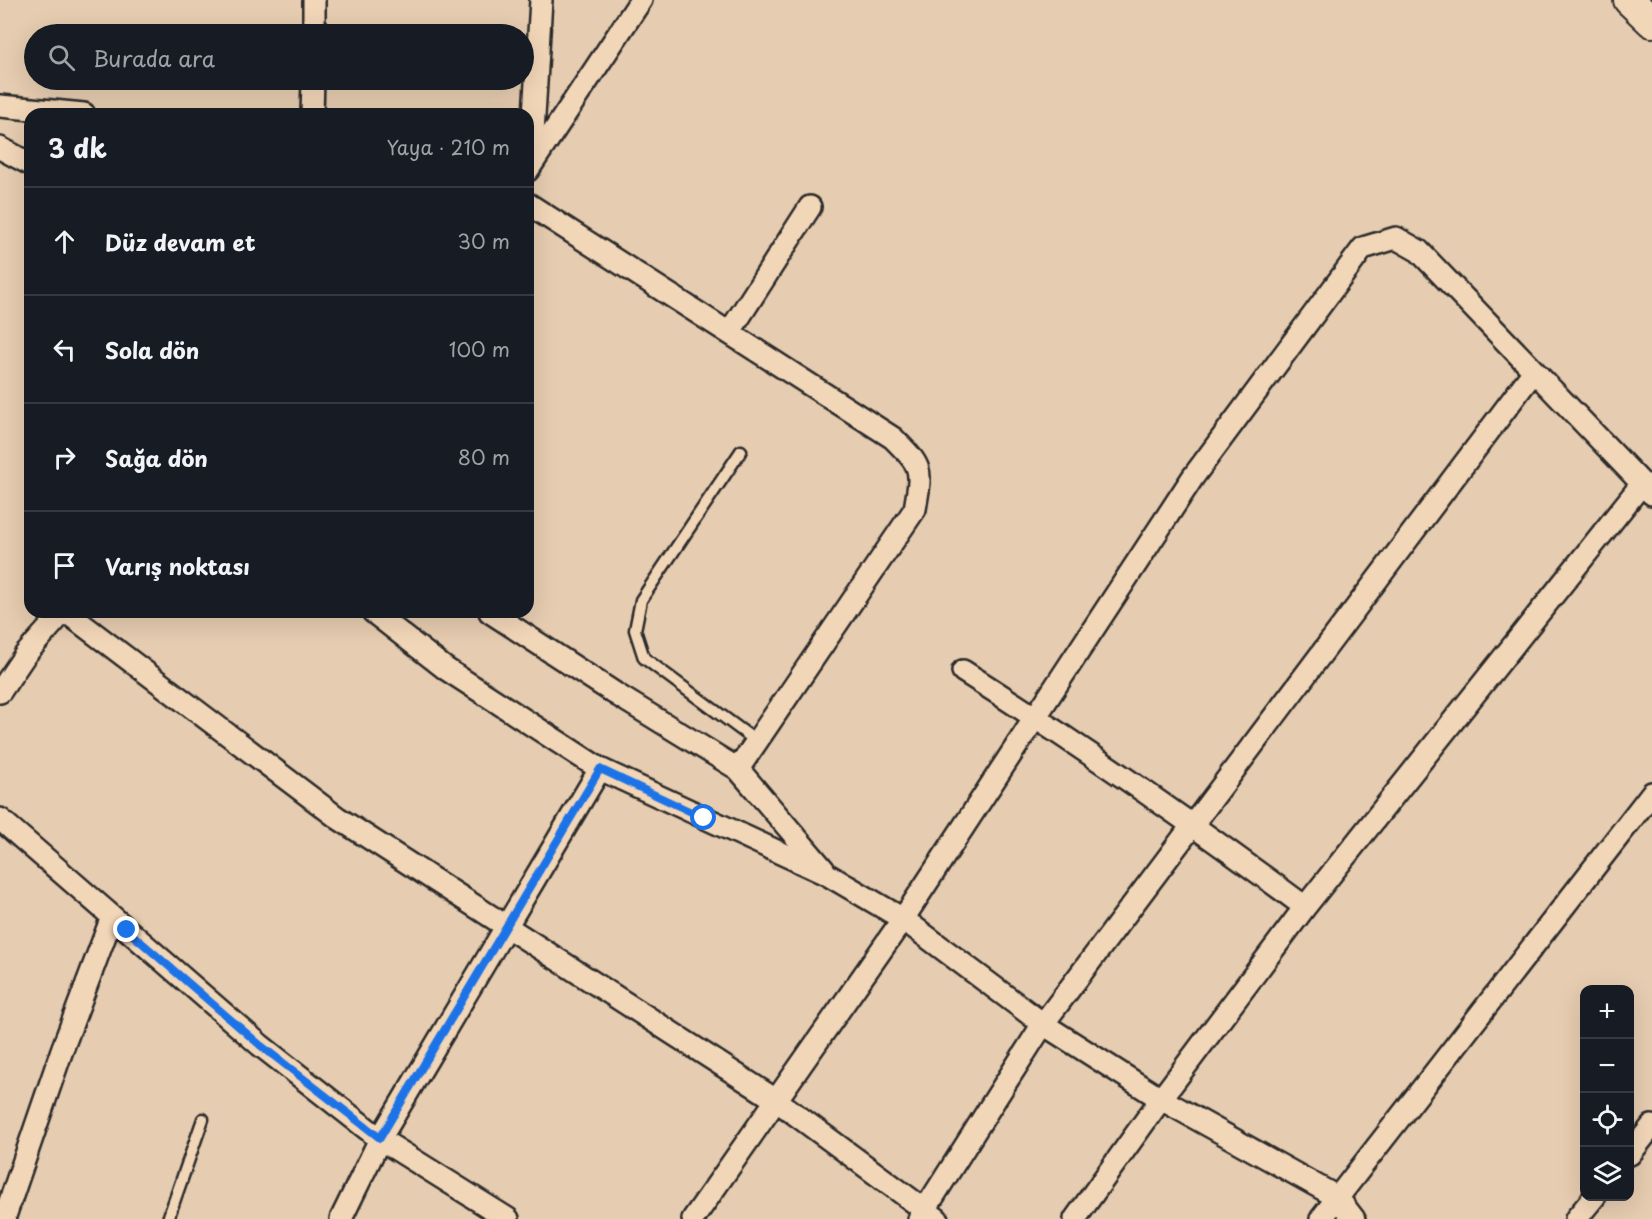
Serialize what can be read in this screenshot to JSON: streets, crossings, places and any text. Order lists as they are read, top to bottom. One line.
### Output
{"page":{"search":"Burada ara","heading":["3 dk","Yaya · 210 m"],"list":[["Düz devam et","30 m"],["Sola dön","100 m"],["Sağa dön","80 m"],"Varış noktası"],"map_buttons":["+","−"]}}
